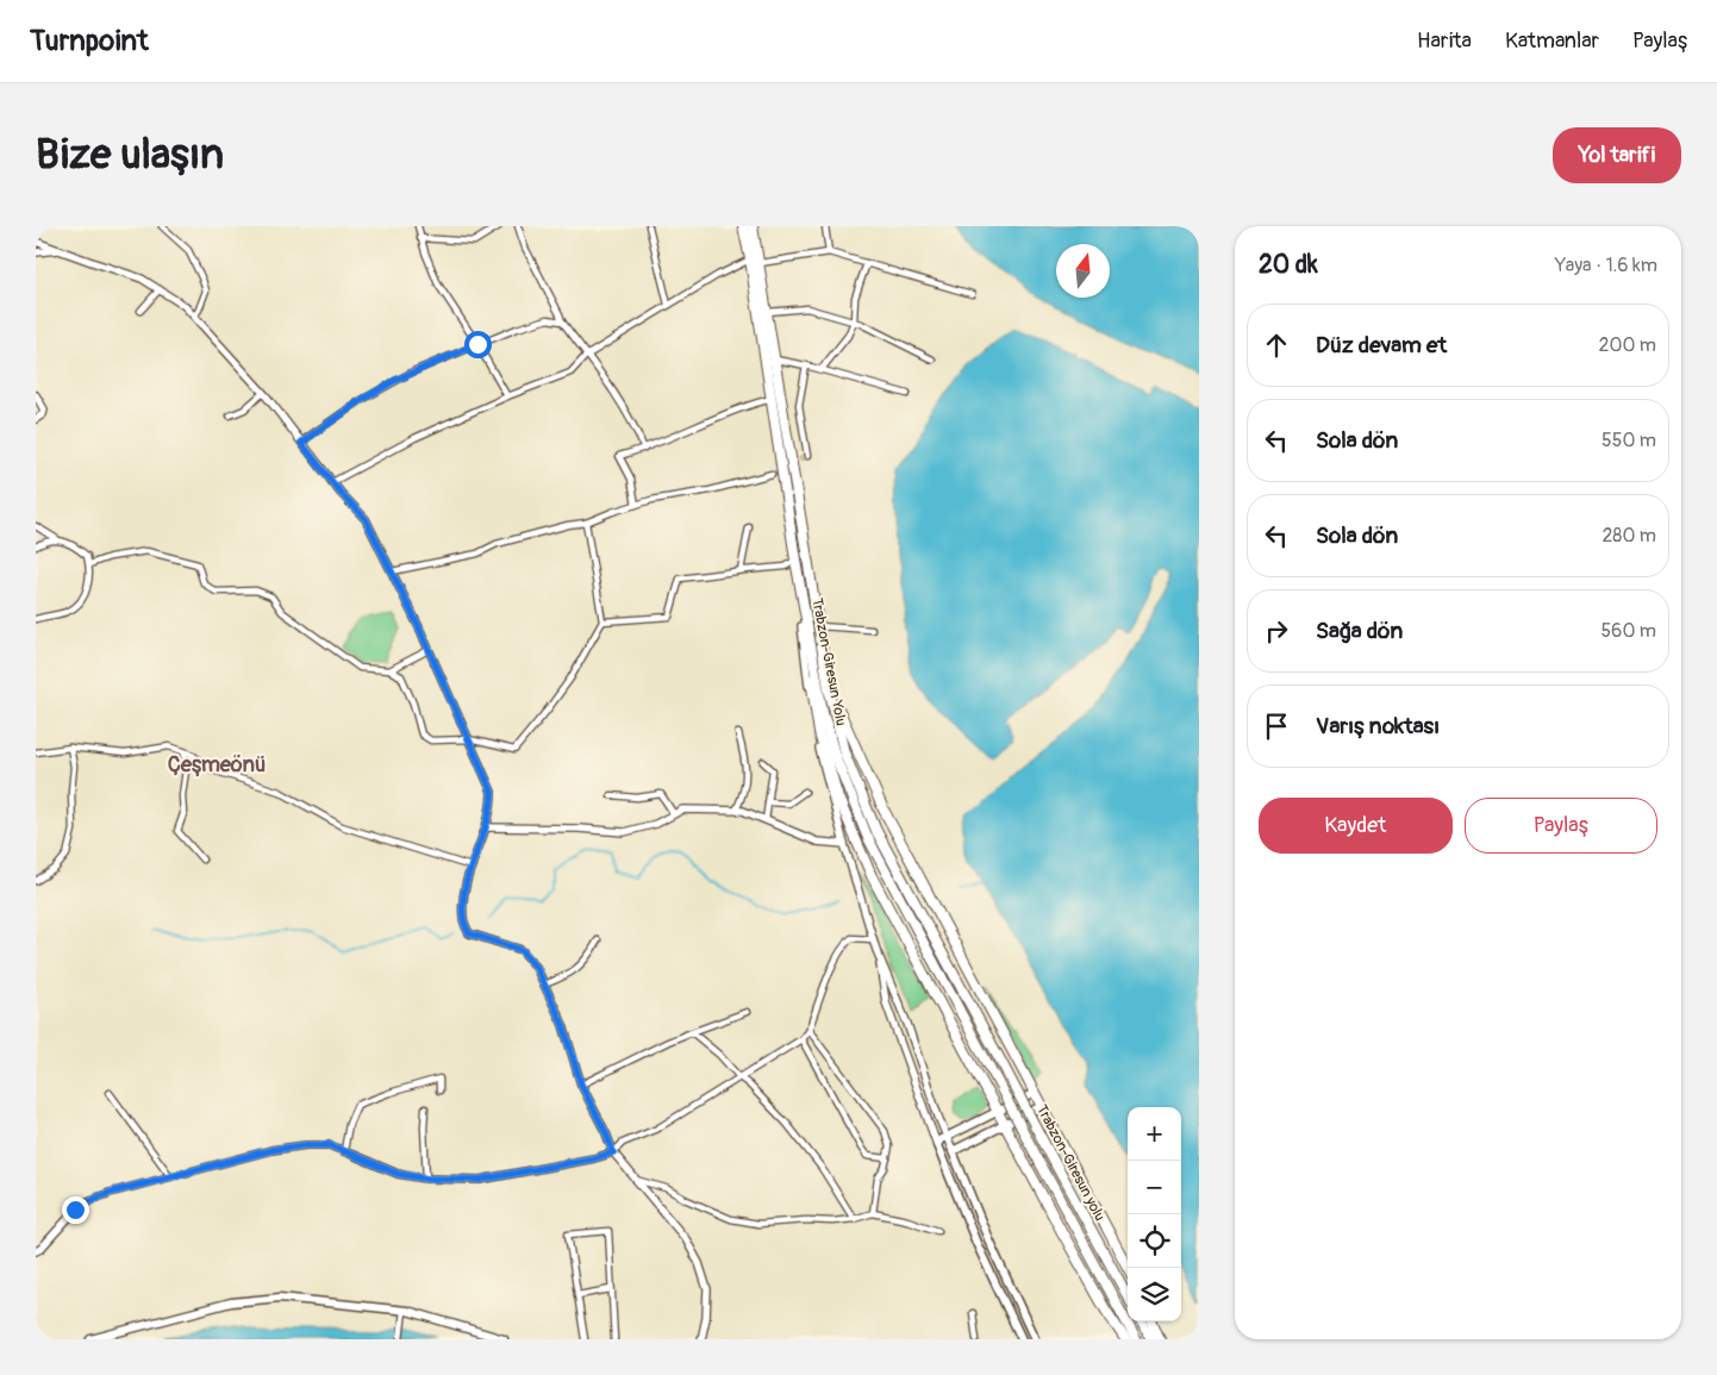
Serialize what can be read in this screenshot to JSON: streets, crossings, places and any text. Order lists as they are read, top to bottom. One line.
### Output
{"streets":{"highway":["Trabzon-Giresun Yolu","Trabzon-Giresun yolu"]},"crossings":[["Trabzon-Giresun Yolu","Trabzon-Giresun yolu"]],"districts":["Çeşmeönü"],"north":"top","page":{"header":"Turnpoint","nav":["Harita","Katmanlar","Paylaş"],"buttons":["Yol tarifi",["Kaydet","Paylaş"]],"title":"Bize ulaşın","heading":["20 dk","Yaya · 1.6 km"],"list":[["Düz devam et","200 m"],["Sola dön","550 m"],["Sola dön","280 m"],["Sağa dön","560 m"],"Varış noktası"],"map_buttons":["+","−"]}}
